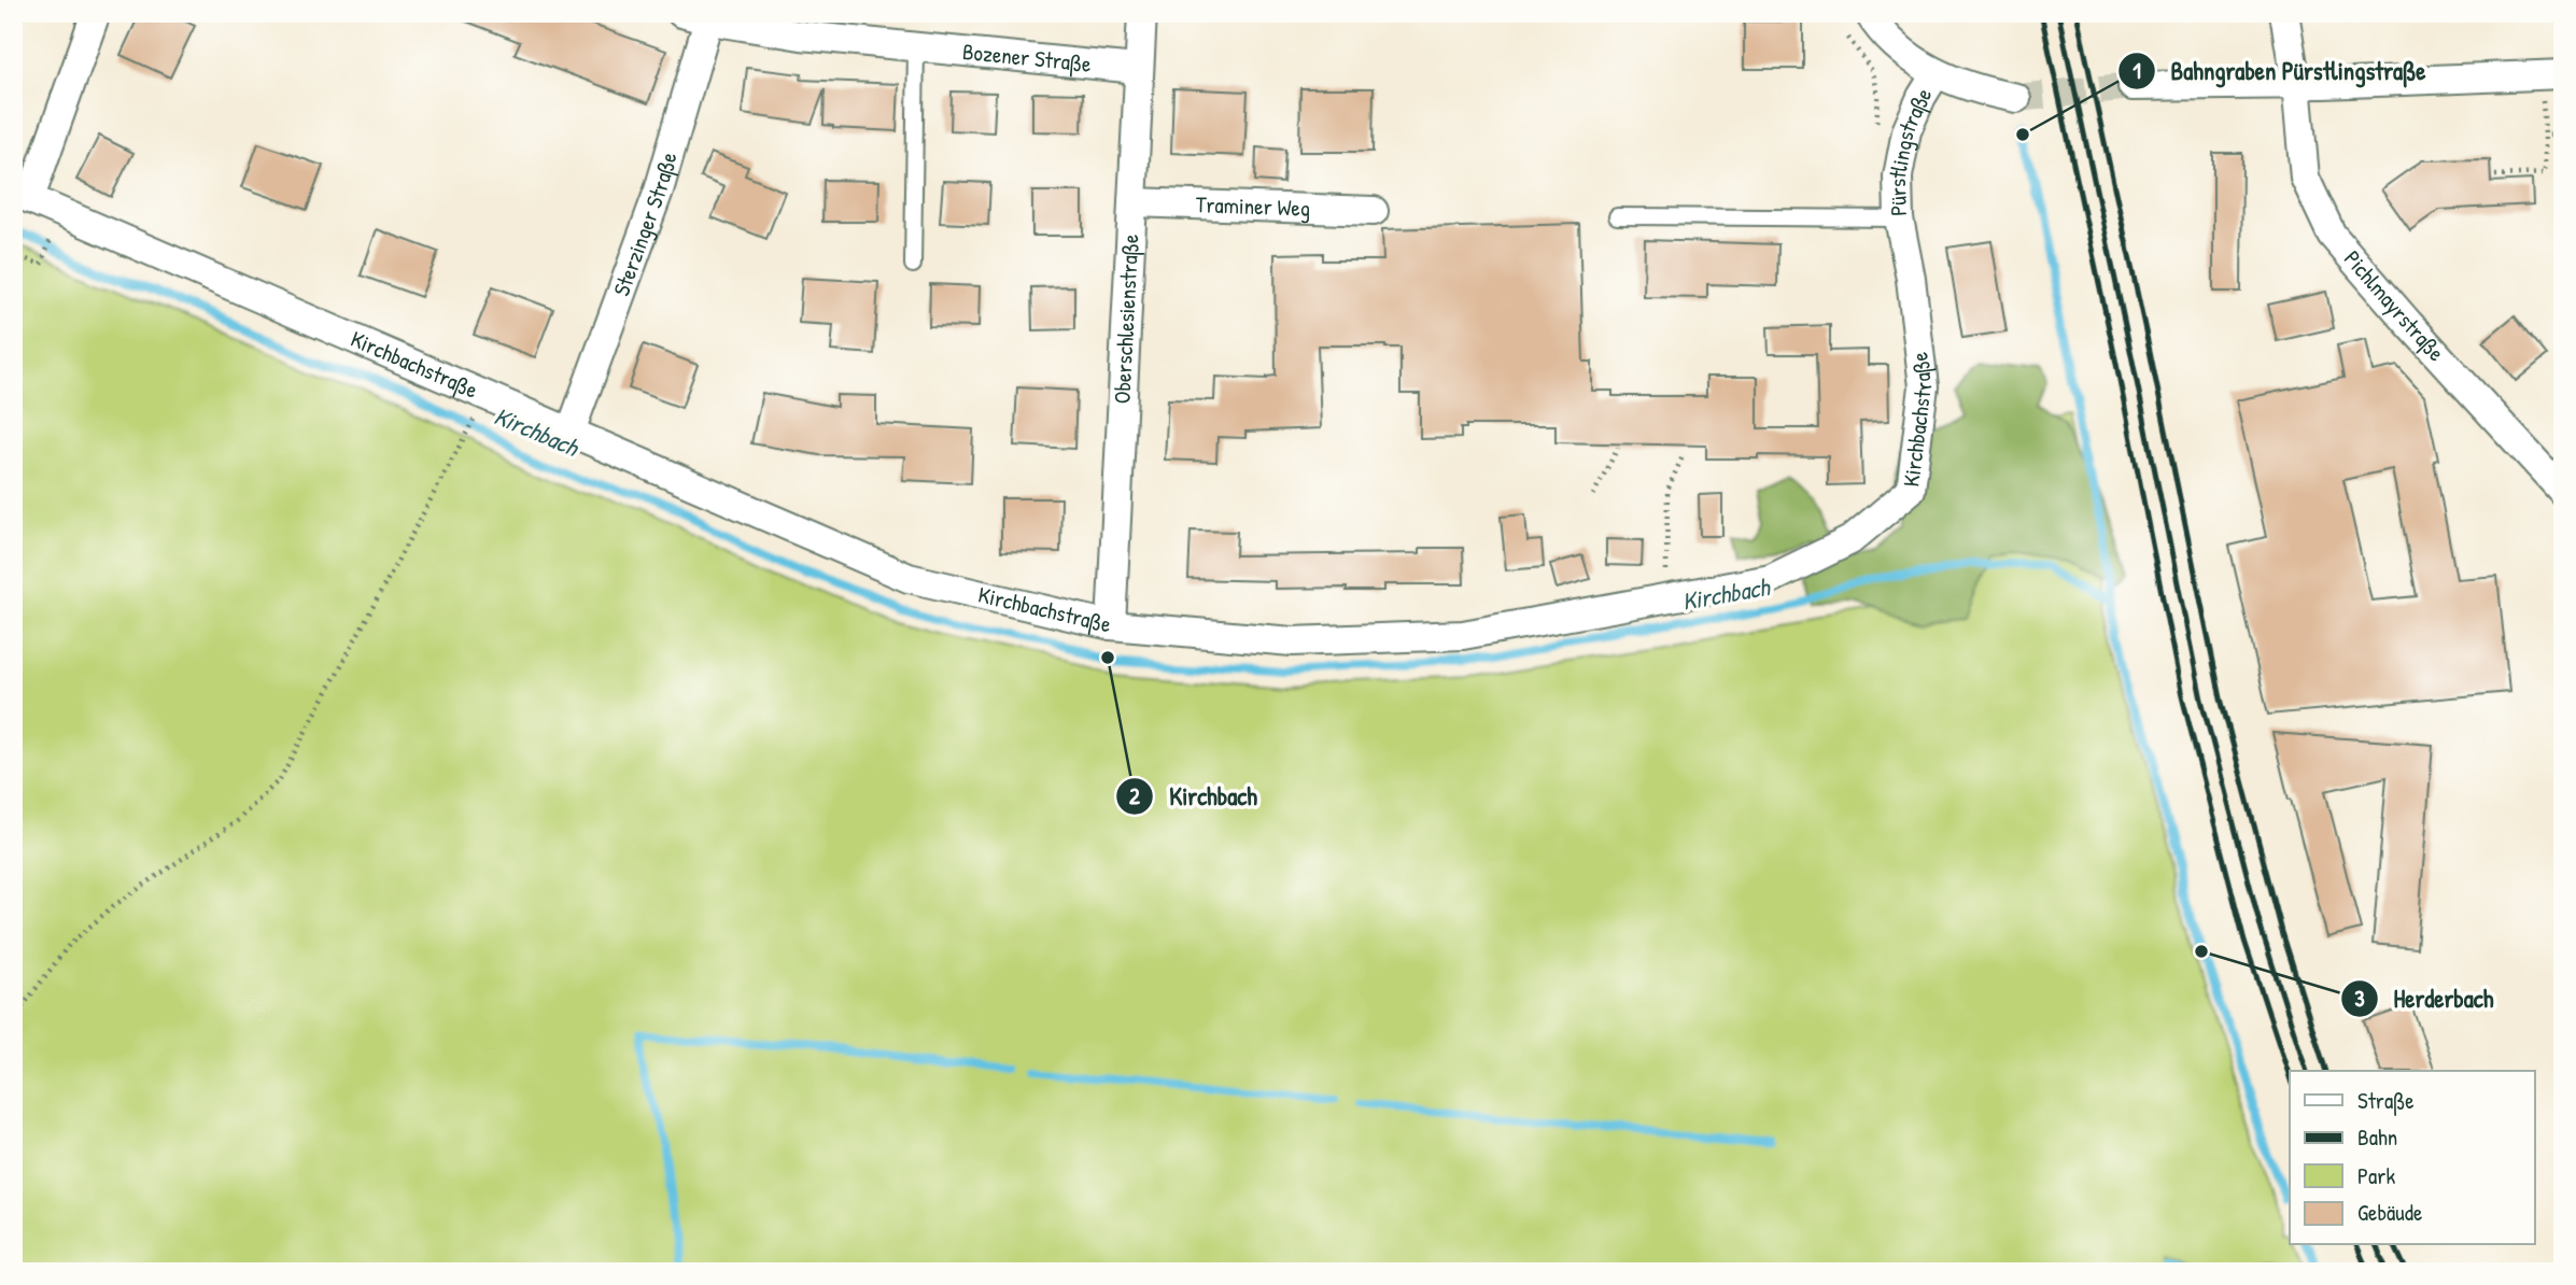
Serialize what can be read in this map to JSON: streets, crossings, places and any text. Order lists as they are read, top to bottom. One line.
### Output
{"streets":{"street":["Bozener Straße","Pürstlingstraße","Traminer Weg","Sterzinger Straße","Pichlmayrstraße","Oberschlesienstraße","Kirchbachstraße"]},"crossings":[["Bozener Straße","Sterzinger Straße"],["Bozener Straße","Oberschlesienstraße"],["Pürstlingstraße","Kirchbachstraße"],["Traminer Weg","Oberschlesienstraße"],["Sterzinger Straße","Kirchbachstraße"],["Oberschlesienstraße","Kirchbachstraße"]],"water":["Kirchbach"],"places":["Bahngraben Pürstlingstraße","Kirchbach","Herderbach"],"legend":["Straße","Bahn","Park","Gebäude"]}
